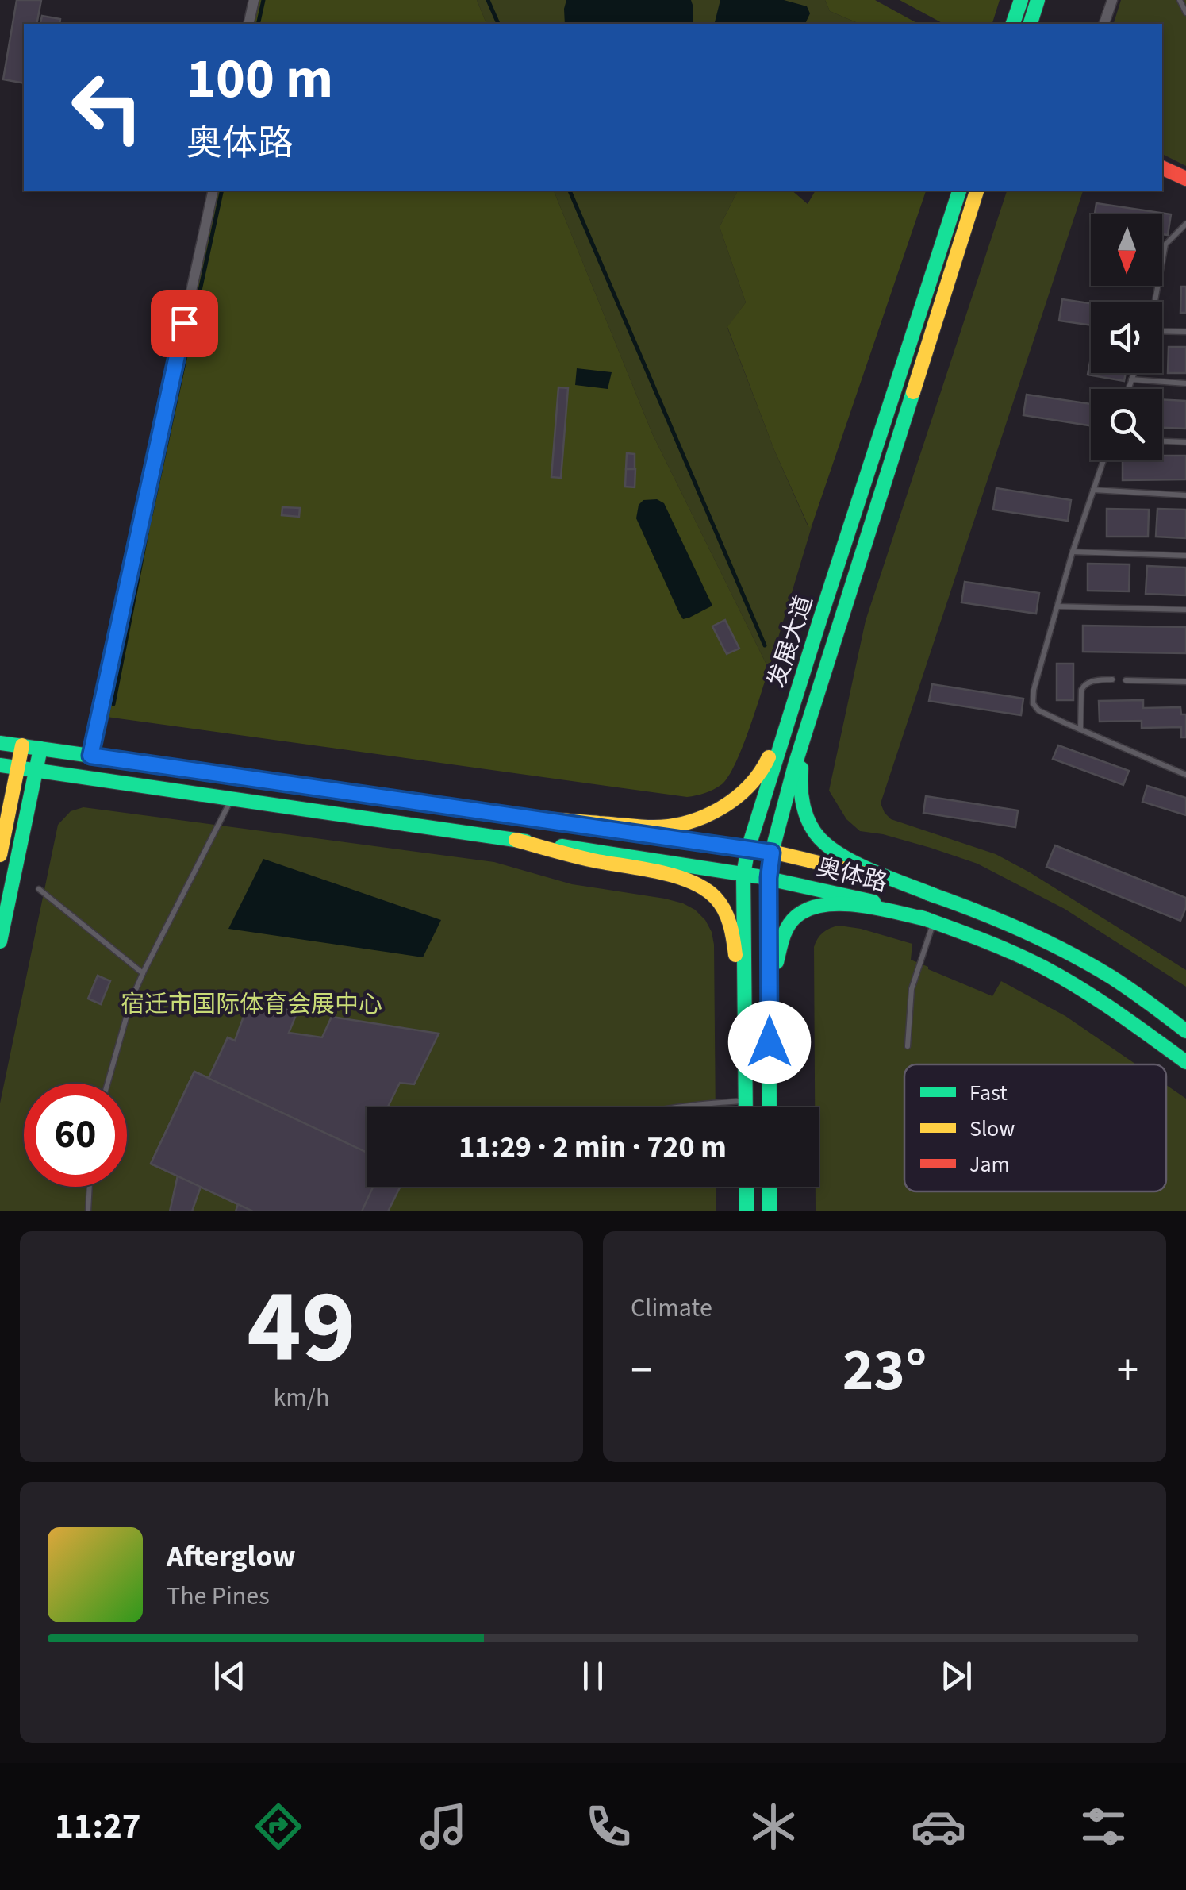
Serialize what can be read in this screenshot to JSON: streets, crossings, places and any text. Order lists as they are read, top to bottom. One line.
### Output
{"streets":{"main road":["发展大道","奥体路"]},"crossings":[["发展大道","奥体路"]],"parks":["宿迁市国际体育会展中心"],"legend":["Fast","Slow","Jam"],"north":"bottom","page":{"turn":["100 m","奥体路"],"limit":"60","trip":"11:29 · 2 min · 720 m","tile":[["49","km/h"],"Climate"],"heat":["−","23°","+"],"song":["Afterglow","The Pines"],"tabs":"11:27"}}
